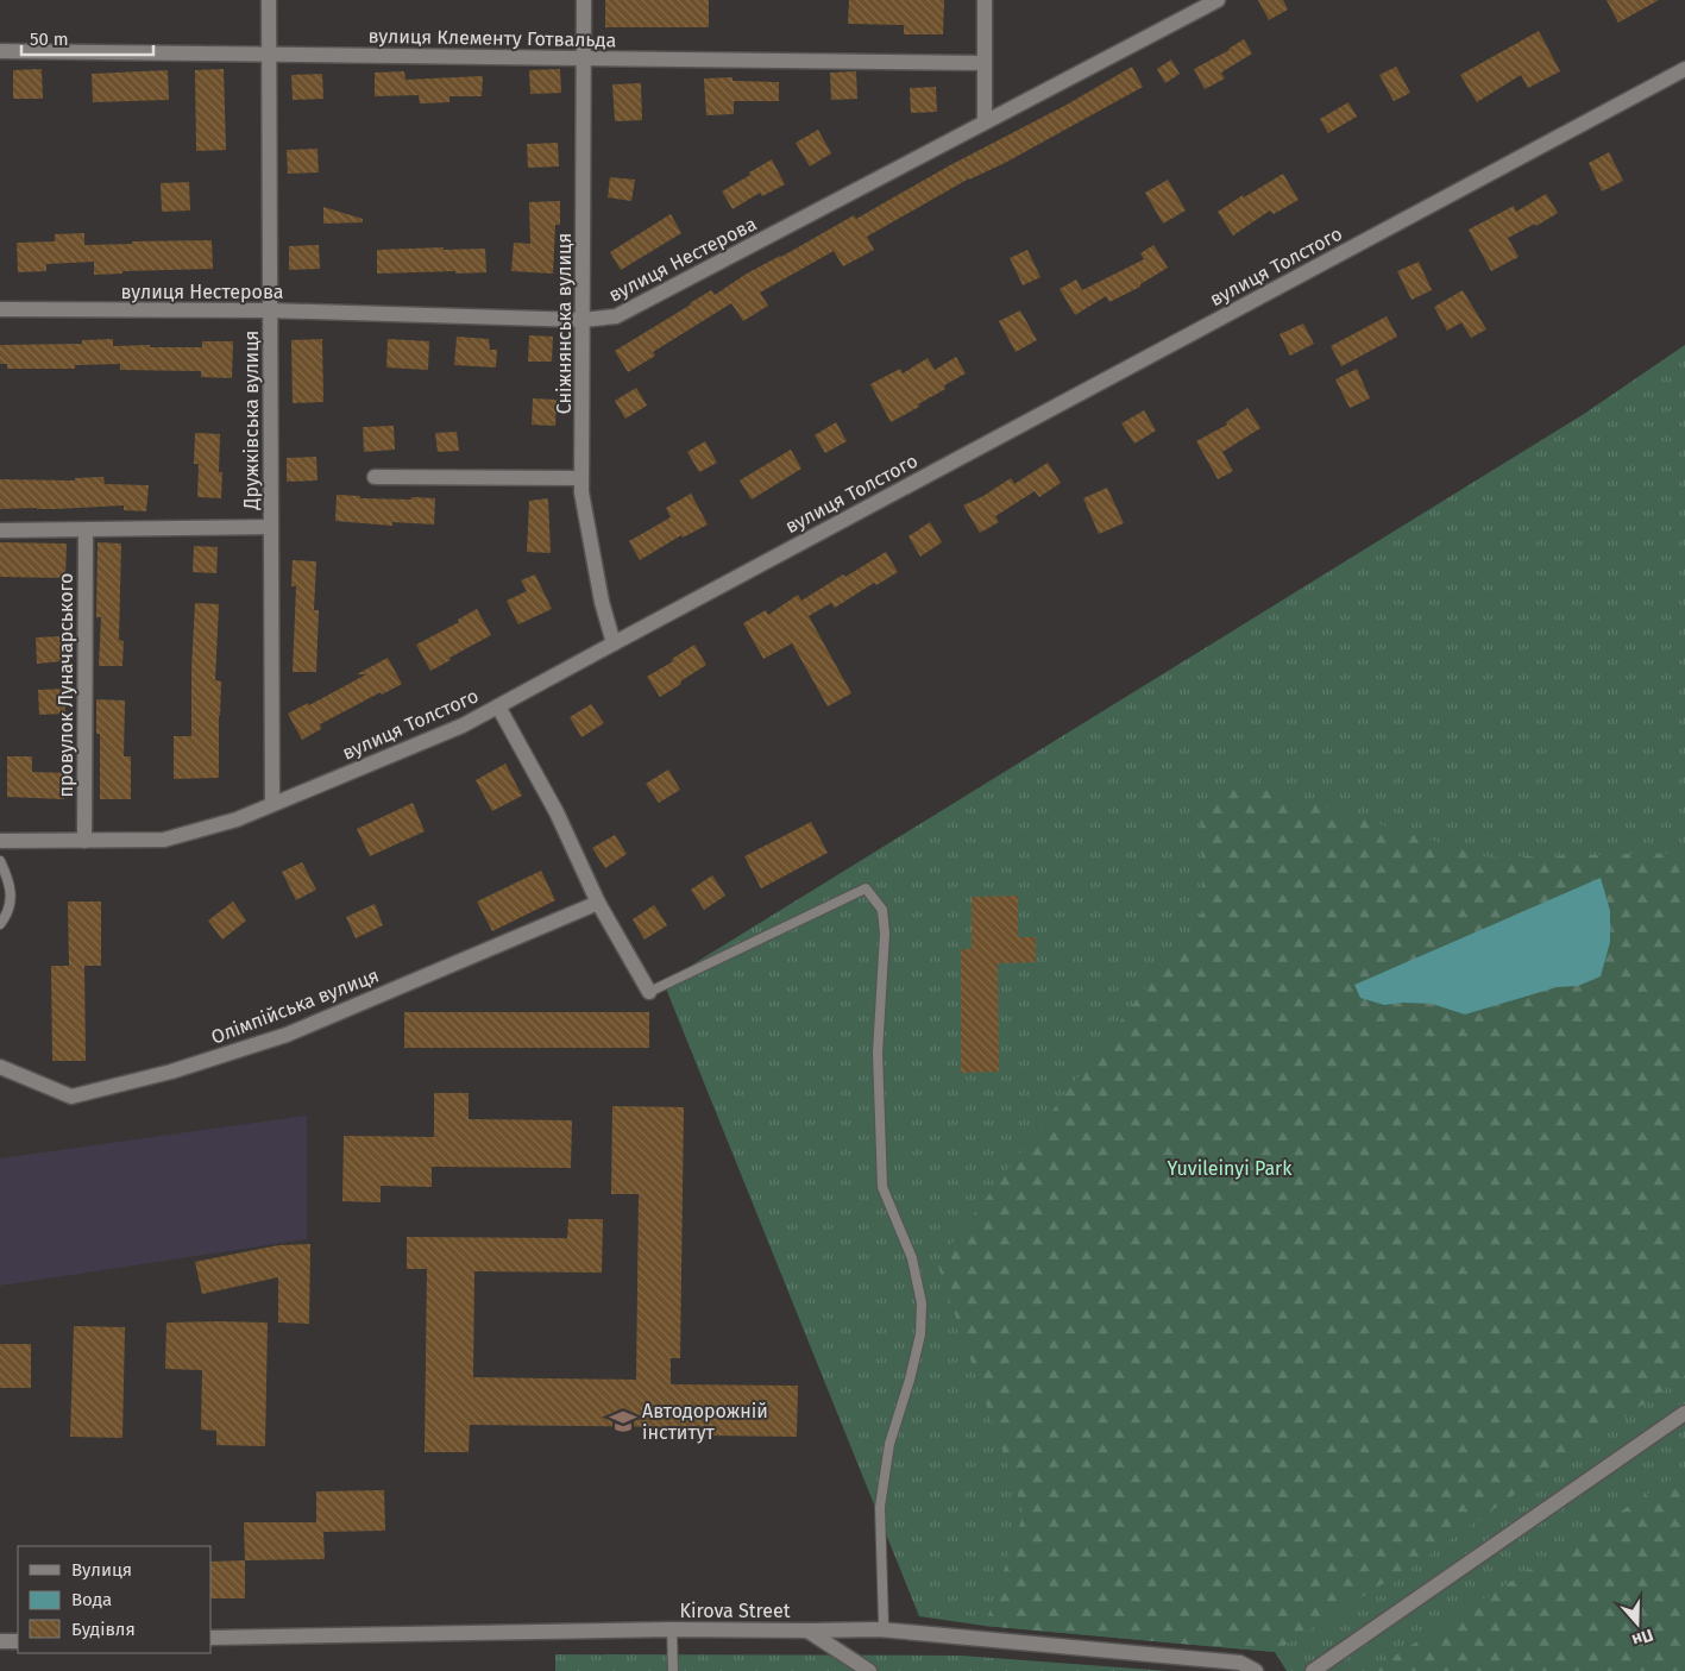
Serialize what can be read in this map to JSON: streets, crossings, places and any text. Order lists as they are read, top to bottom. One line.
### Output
{"streets":{"street":["вулиця Клементу Готвальда","вулиця Нестерова","вулиця Толстого","Сніжнянська вулиця","Дружківська вулиця","провулок Луначарського","Олімпійська вулиця","Kirova Street"]},"crossings":[["вулиця Клементу Готвальда","Сніжнянська вулиця"],["вулиця Клементу Готвальда","Дружківська вулиця"],["вулиця Нестерова","Сніжнянська вулиця"],["вулиця Нестерова","Дружківська вулиця"],["вулиця Толстого","Сніжнянська вулиця"],["вулиця Толстого","Дружківська вулиця"],["вулиця Толстого","провулок Луначарського"]],"parks":["Yuvileinyi Park"],"places":{"school or university":["Автодорожній інститут"]},"legend":["Вулиця","Вода","Будівля"],"scale_bar":"50 m","north":"bottom"}
